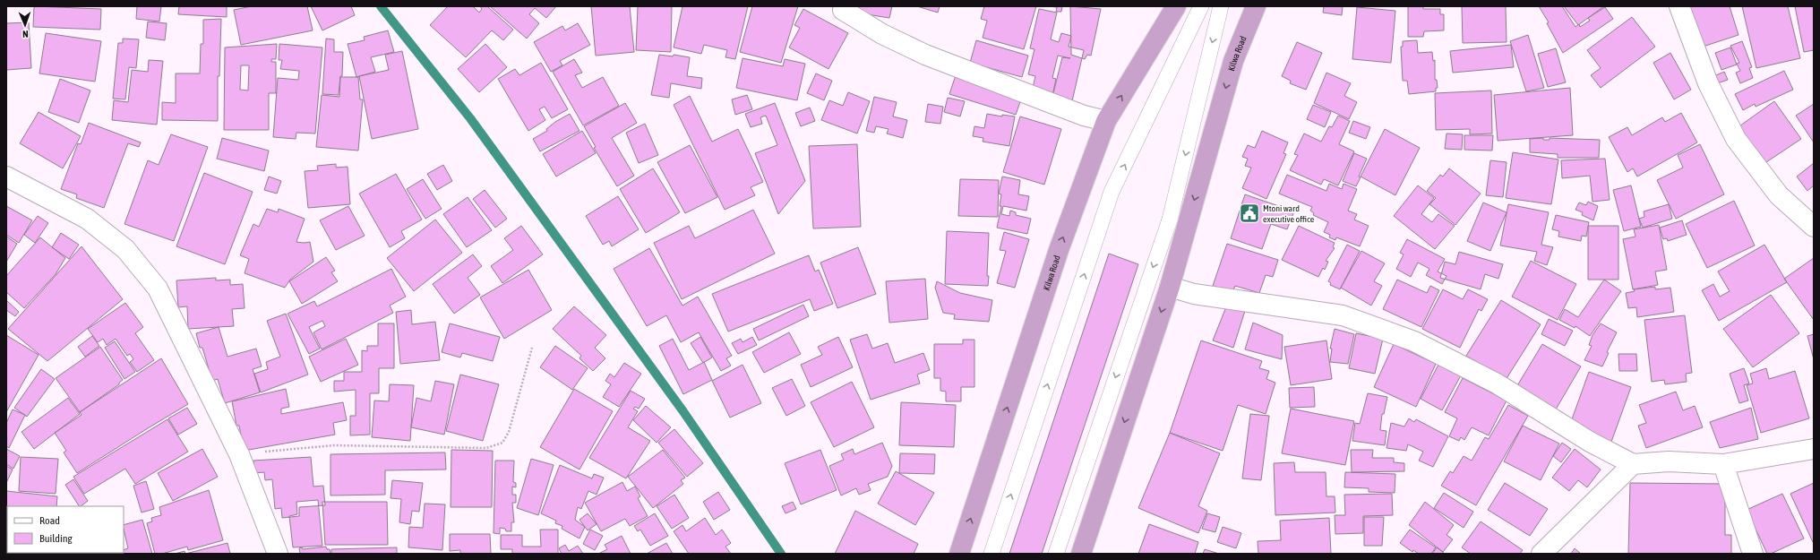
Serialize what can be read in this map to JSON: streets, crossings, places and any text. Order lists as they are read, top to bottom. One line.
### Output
{"streets":{"highway":["Kilwa Road"]},"places":{"public building":["Mtoni ward executive office"]},"legend":["Road","Building"],"north":"bottom"}
